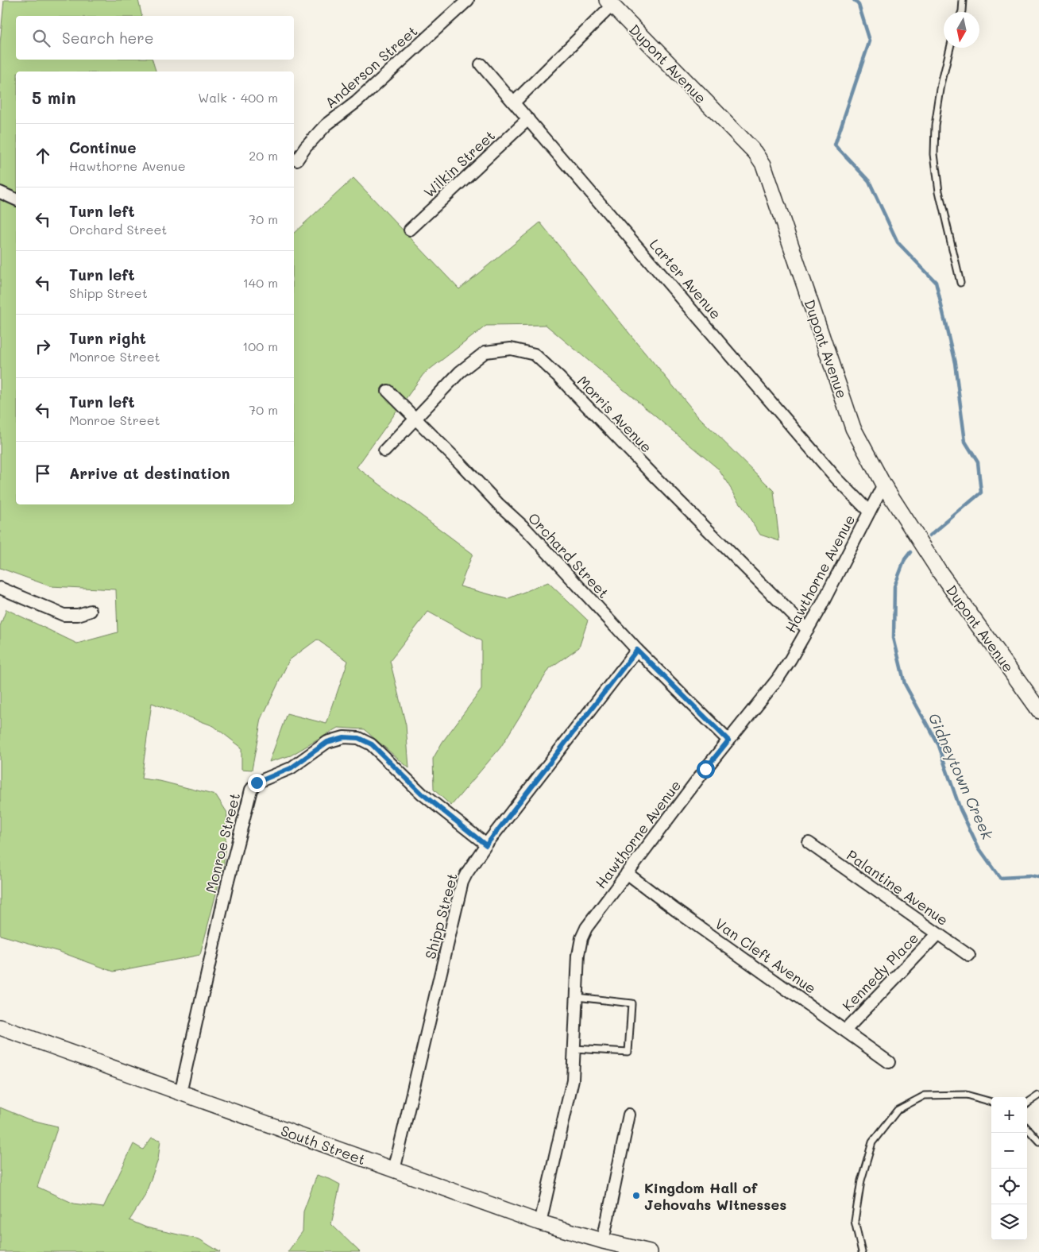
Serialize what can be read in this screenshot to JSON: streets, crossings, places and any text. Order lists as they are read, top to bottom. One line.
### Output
{"streets":{"street":["Dupont Avenue","Anderson Street","Wilkin Street","Larter Avenue","Morris Avenue","Orchard Street","Hawthorne Avenue","Monroe Street","Palantine Avenue","Shipp Street","Van Cleft Avenue","Kennedy Place","South Street"]},"crossings":[["Dupont Avenue","Hawthorne Avenue"],["Wilkin Street","Larter Avenue"],["Larter Avenue","Hawthorne Avenue"],["Morris Avenue","Orchard Street"],["Morris Avenue","Hawthorne Avenue"],["Orchard Street","Hawthorne Avenue"],["Orchard Street","Shipp Street"],["Hawthorne Avenue","Van Cleft Avenue"],["Hawthorne Avenue","South Street"],["Monroe Street","Shipp Street"],["Monroe Street","South Street"],["Palantine Avenue","Kennedy Place"],["Shipp Street","South Street"],["Van Cleft Avenue","Kennedy Place"]],"water":["Gidneytown Creek"],"places":["Kingdom Hall of Jehovahs Witnesses"],"north":"bottom","page":{"search":"Search here","heading":["5 min","Walk · 400 m"],"list":[["Continue","Hawthorne Avenue","20 m"],["Turn left","Orchard Street","70 m"],["Turn left","Shipp Street","140 m"],["Turn right","Monroe Street","100 m"],["Turn left","Monroe Street","70 m"],"Arrive at destination"],"map_buttons":["+","−"]}}
